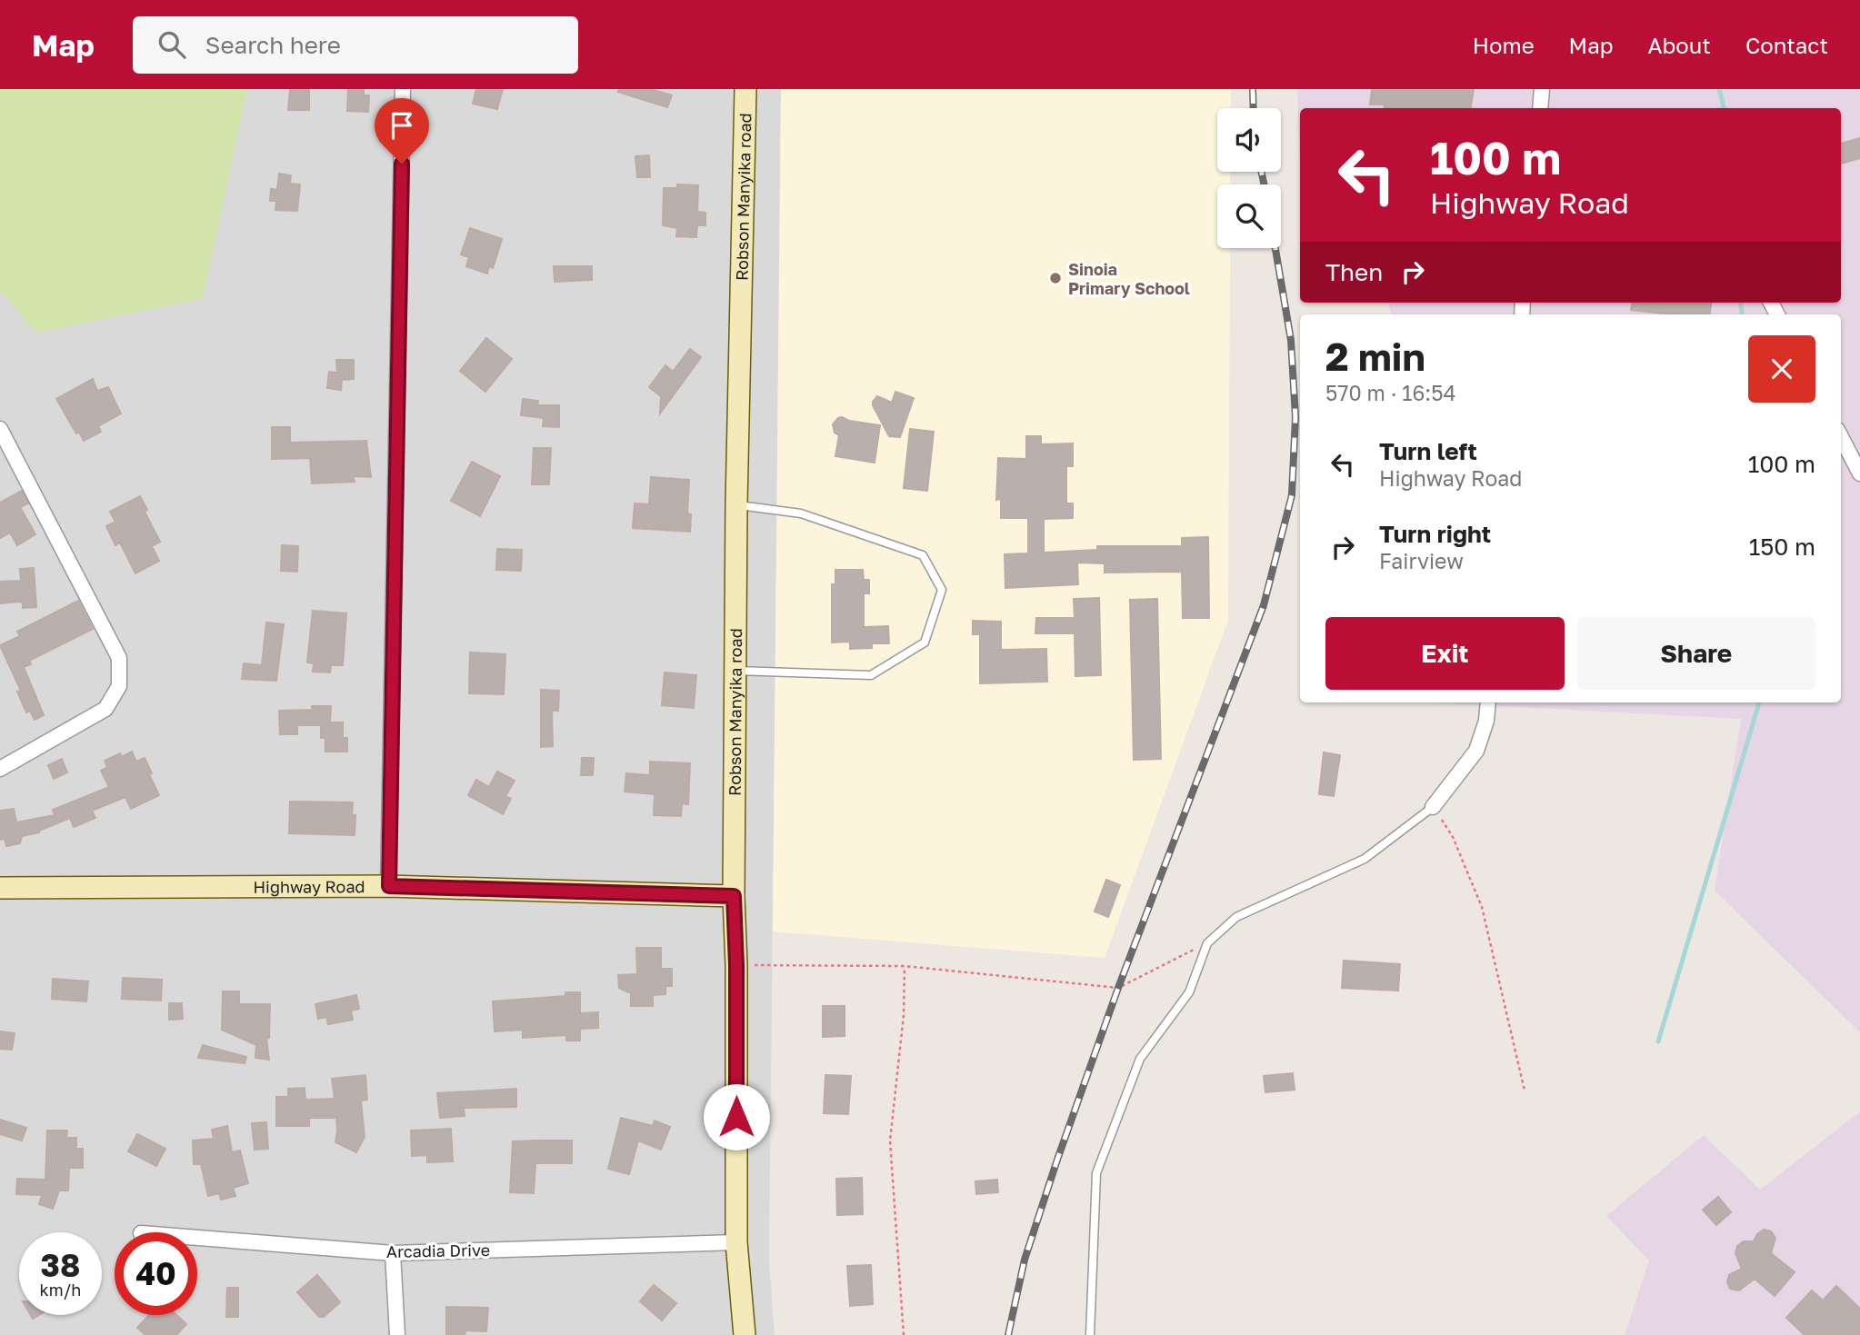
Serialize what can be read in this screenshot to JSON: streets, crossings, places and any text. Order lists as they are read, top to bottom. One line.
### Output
{"streets":{"street":["Robson Manyika road","Highway Road","Arcadia Drive"]},"crossings":[["Robson Manyika road","Highway Road"],["Robson Manyika road","Arcadia Drive"]],"places":["Sinoia Primary School"],"page":{"header":"Map","search":"Search here","nav":["Home","Map","About","Contact"],"turn":["100 m","Highway Road"],"then":"Then","heading":["2 min","570 m · 16:54"],"list":[{"name":"Turn left","note":"Highway Road","value":"100 m"},{"name":"Turn right","note":"Fairview","value":"150 m"}],"buttons":["Exit","Share"],"speed":"38 km/h","limit":"40"}}
